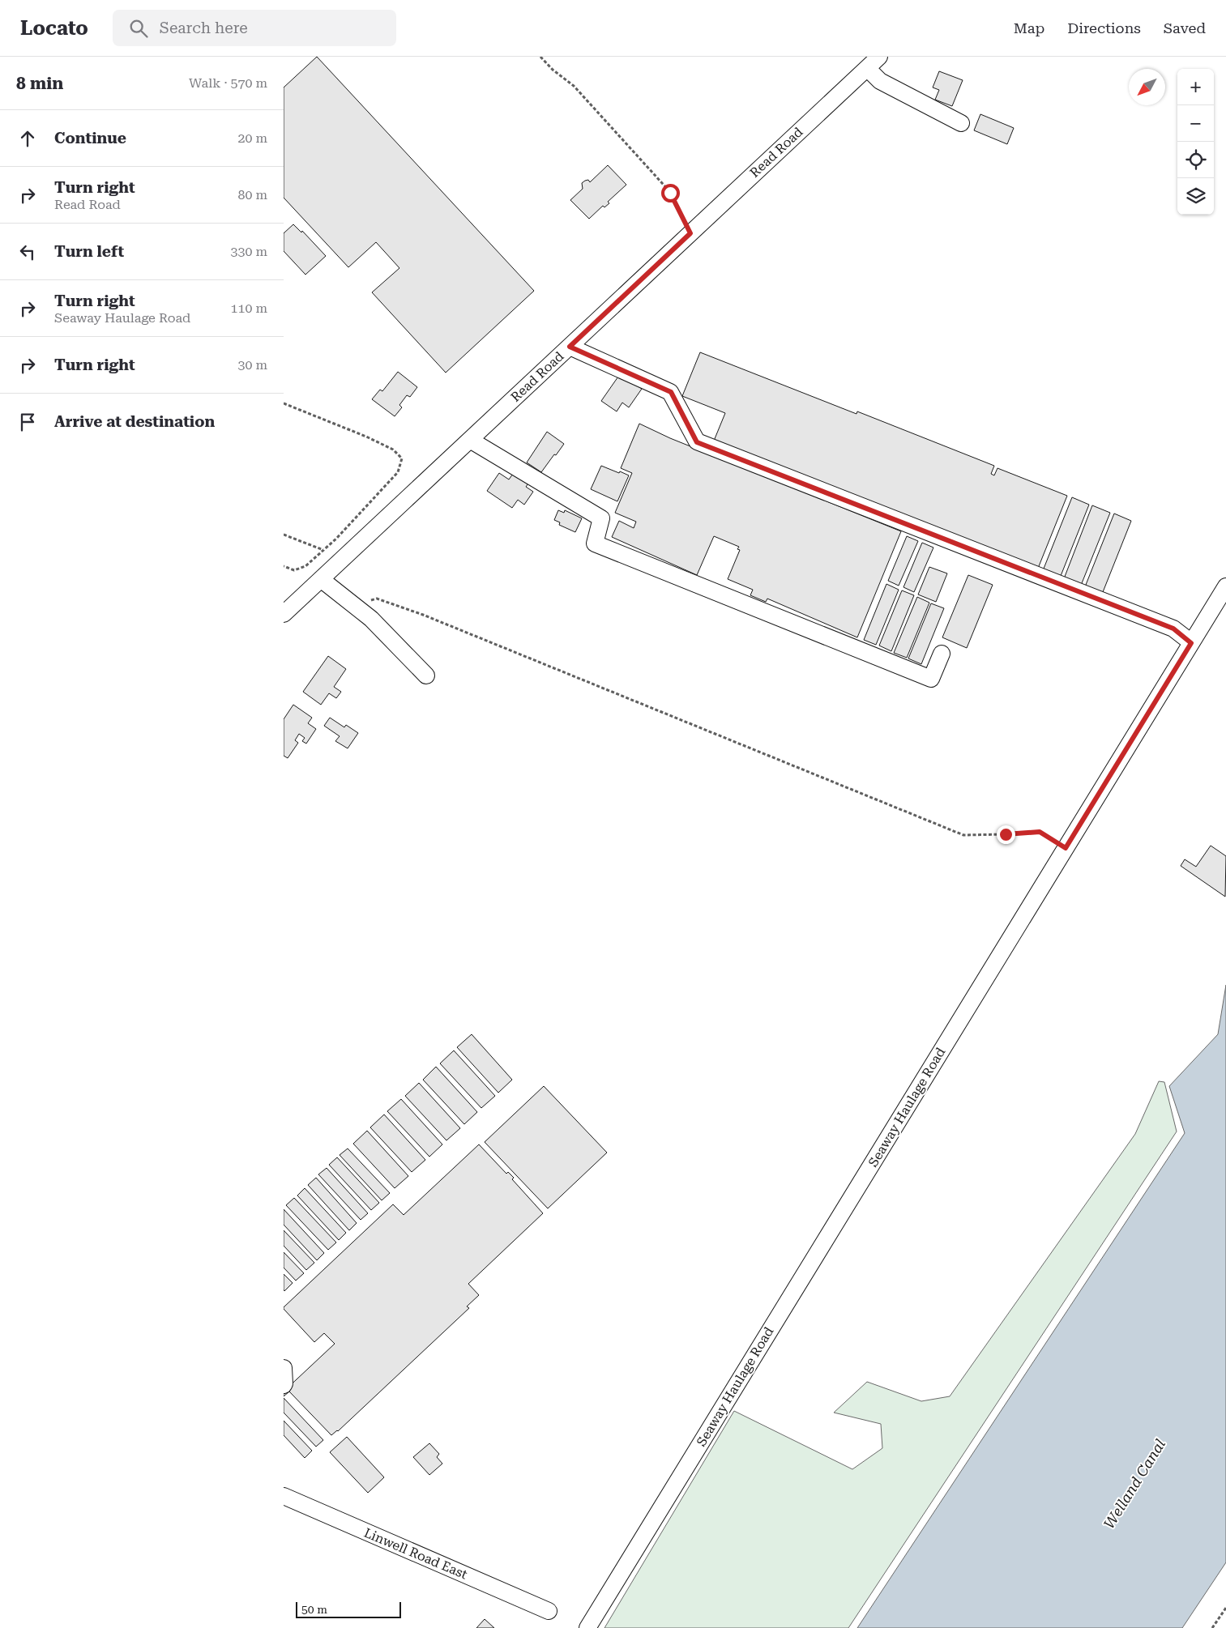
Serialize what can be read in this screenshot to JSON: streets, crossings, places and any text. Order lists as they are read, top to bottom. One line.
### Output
{"streets":{"street":["Read Road","Seaway Haulage Road","Linwell Road East"]},"water":["Welland Canal"],"scale_bar":"50 m","north":"bottom left","page":{"header":"Locato","search":"Search here","nav":["Map","Directions","Saved"],"heading":["8 min","Walk · 570 m"],"map_buttons":["+","−"],"list":[["Continue","20 m"],["Turn right","Read Road","80 m"],["Turn left","330 m"],["Turn right","Seaway Haulage Road","110 m"],["Turn right","30 m"],"Arrive at destination"],"scale":"50 m"}}
